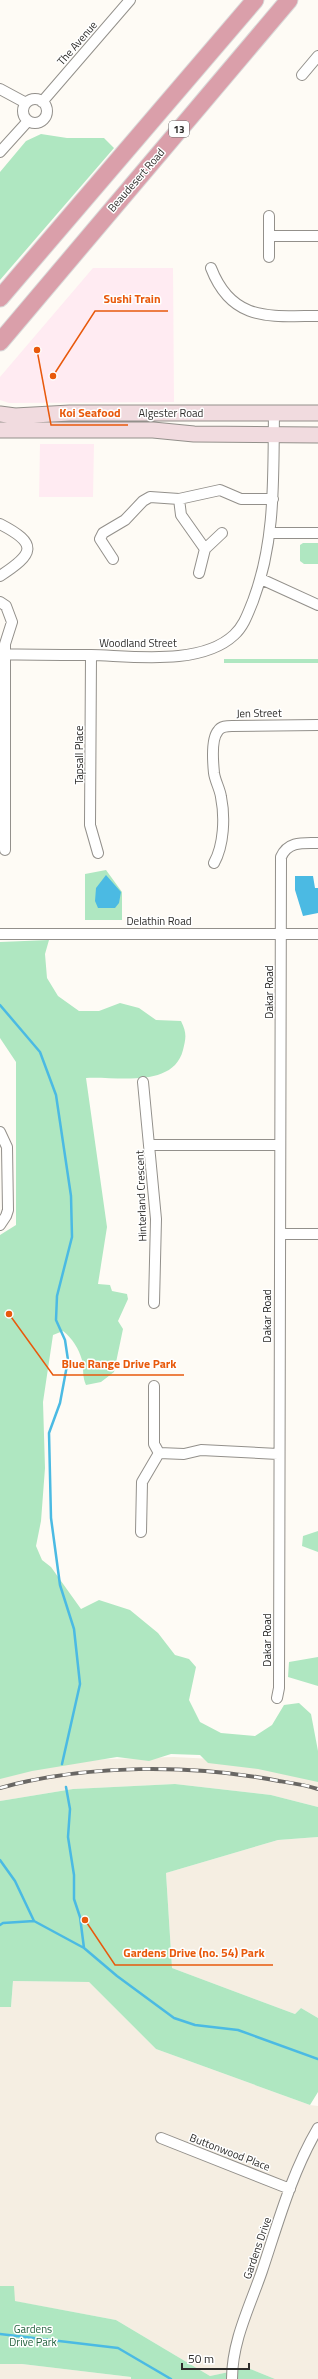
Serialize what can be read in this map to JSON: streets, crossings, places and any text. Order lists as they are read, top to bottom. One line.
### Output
{"streets":{"highway":["13","Beaudesert Road"],"main road":["Algester Road"],"street":["The Avenue","Woodland Street","Jen Street","Tapsall Place","Delathin Road","Dakar Road","Hinterland Crescent","Buttonwood Place","Gardens Drive"]},"crossings":[["Algester Road","Woodland Street"],["Woodland Street","Tapsall Place"],["Delathin Road","Dakar Road"],["Dakar Road","Hinterland Crescent"],["Buttonwood Place","Gardens Drive"]],"parks":["Gardens Drive Park"],"places":["Koi Seafood","Sushi Train","Blue Range Drive Park","Gardens Drive (no. 54) Park"],"scale_bar":"50 m"}
